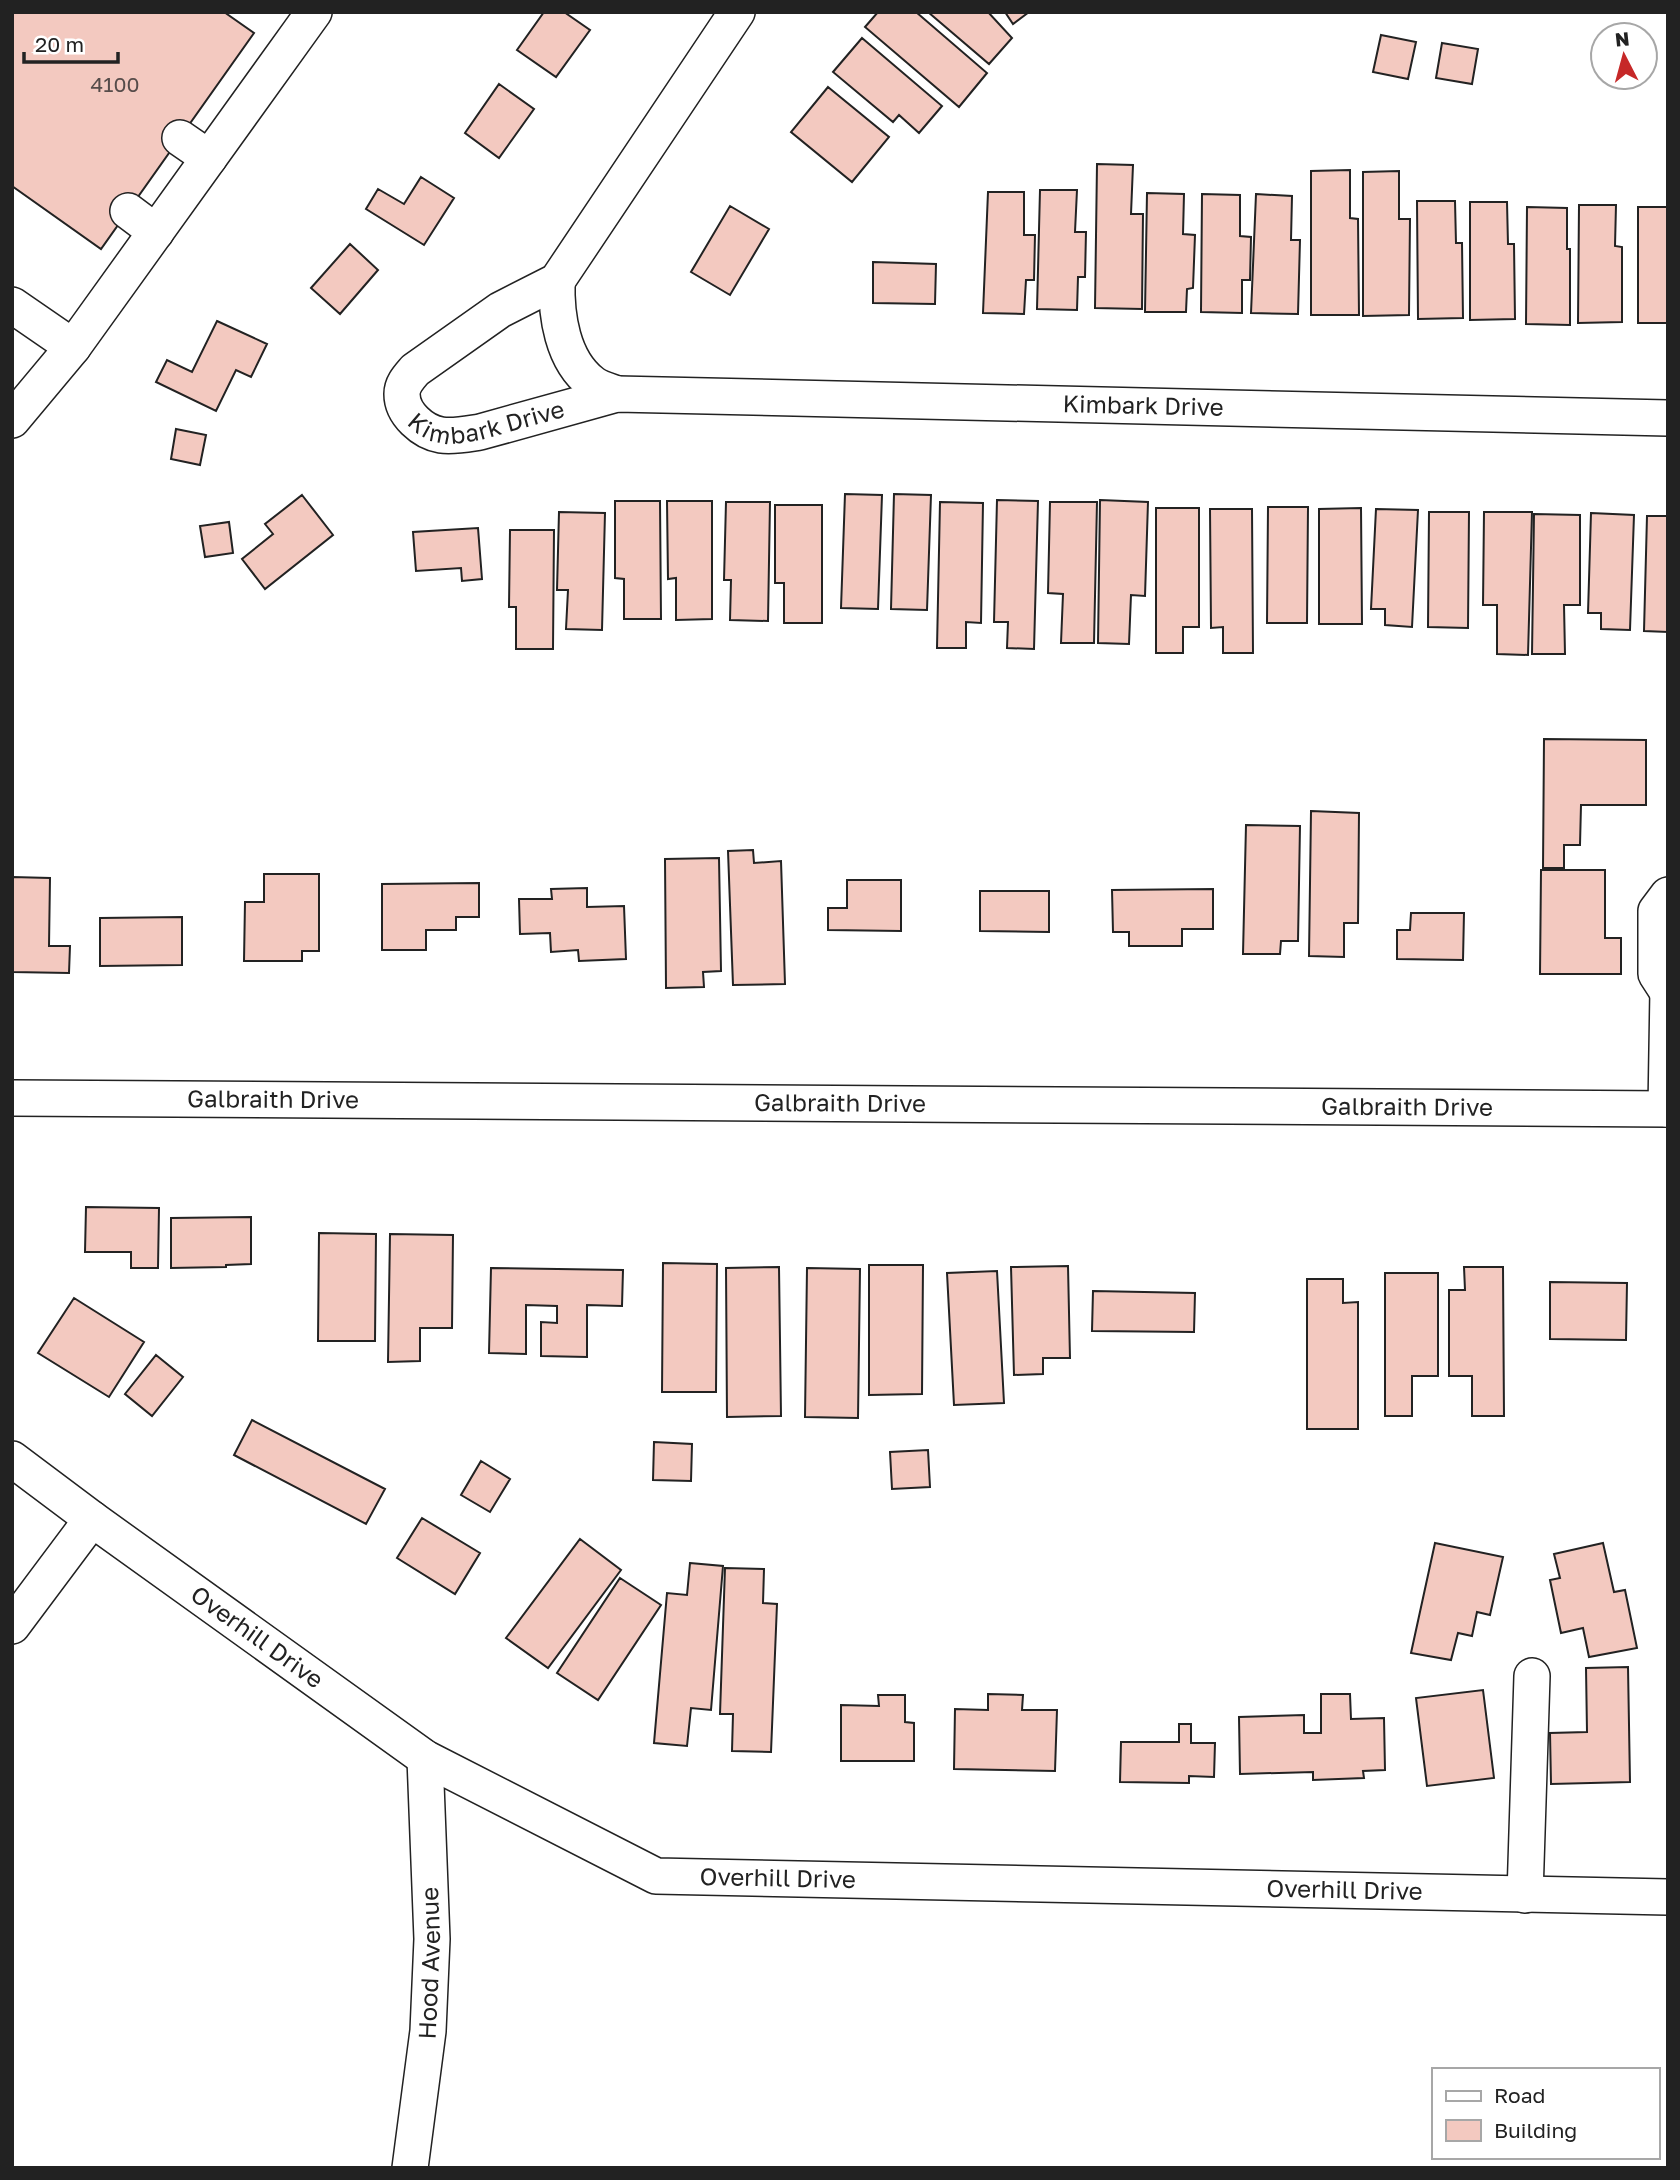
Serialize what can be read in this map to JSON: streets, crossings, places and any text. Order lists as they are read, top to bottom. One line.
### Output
{"streets":{"street":["Kimbark Drive","Galbraith Drive","Overhill Drive","Hood Avenue"]},"crossings":[["Overhill Drive","Hood Avenue"]],"house_numbers":["4100"],"legend":["Road","Building"],"scale_bar":"20 m","north":"top"}
